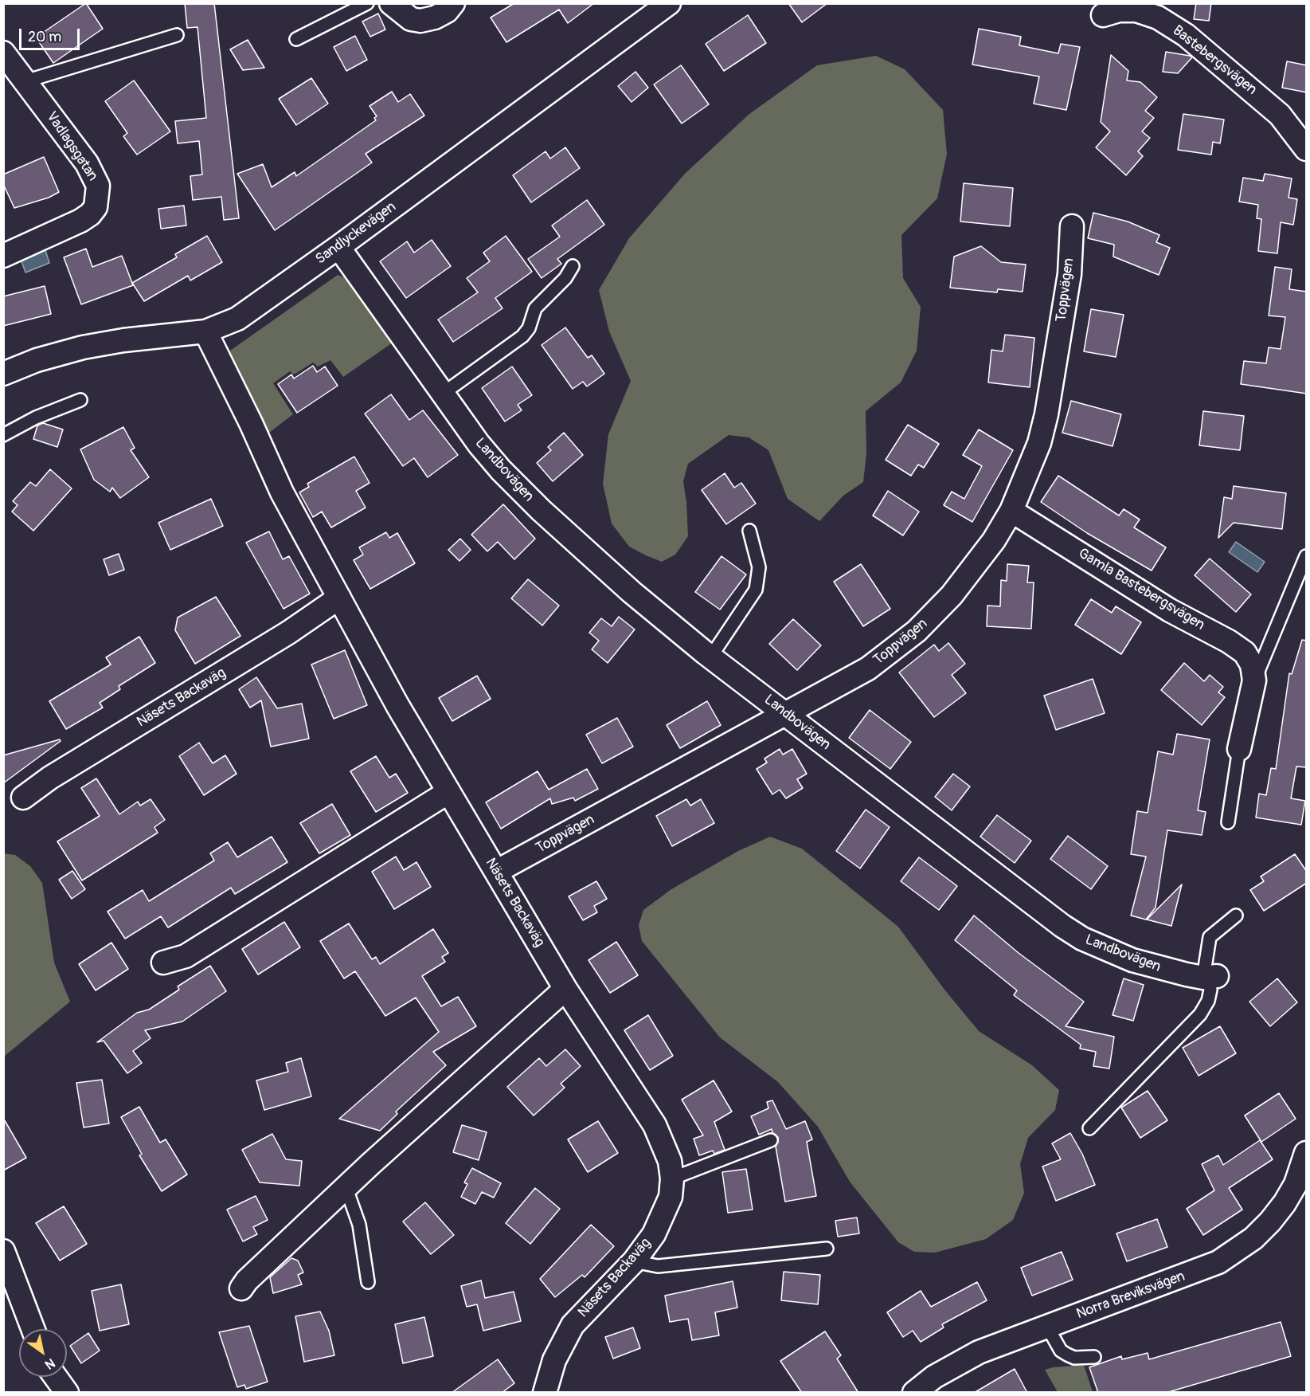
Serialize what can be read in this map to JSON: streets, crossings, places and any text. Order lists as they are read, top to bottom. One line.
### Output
{"streets":{"street":["Bastebergsvägen","Vadlagsgatan","Sandlyckevägen","Toppvägen","Landbovägen","Gamla Bastebergsvägen","Näsets Backaväg","Norra Breviksvägen"]},"crossings":[["Sandlyckevägen","Landbovägen"],["Sandlyckevägen","Näsets Backaväg"],["Toppvägen","Landbovägen"],["Toppvägen","Gamla Bastebergsvägen"],["Toppvägen","Näsets Backaväg"]],"scale_bar":"20 m","north":"bottom right"}
